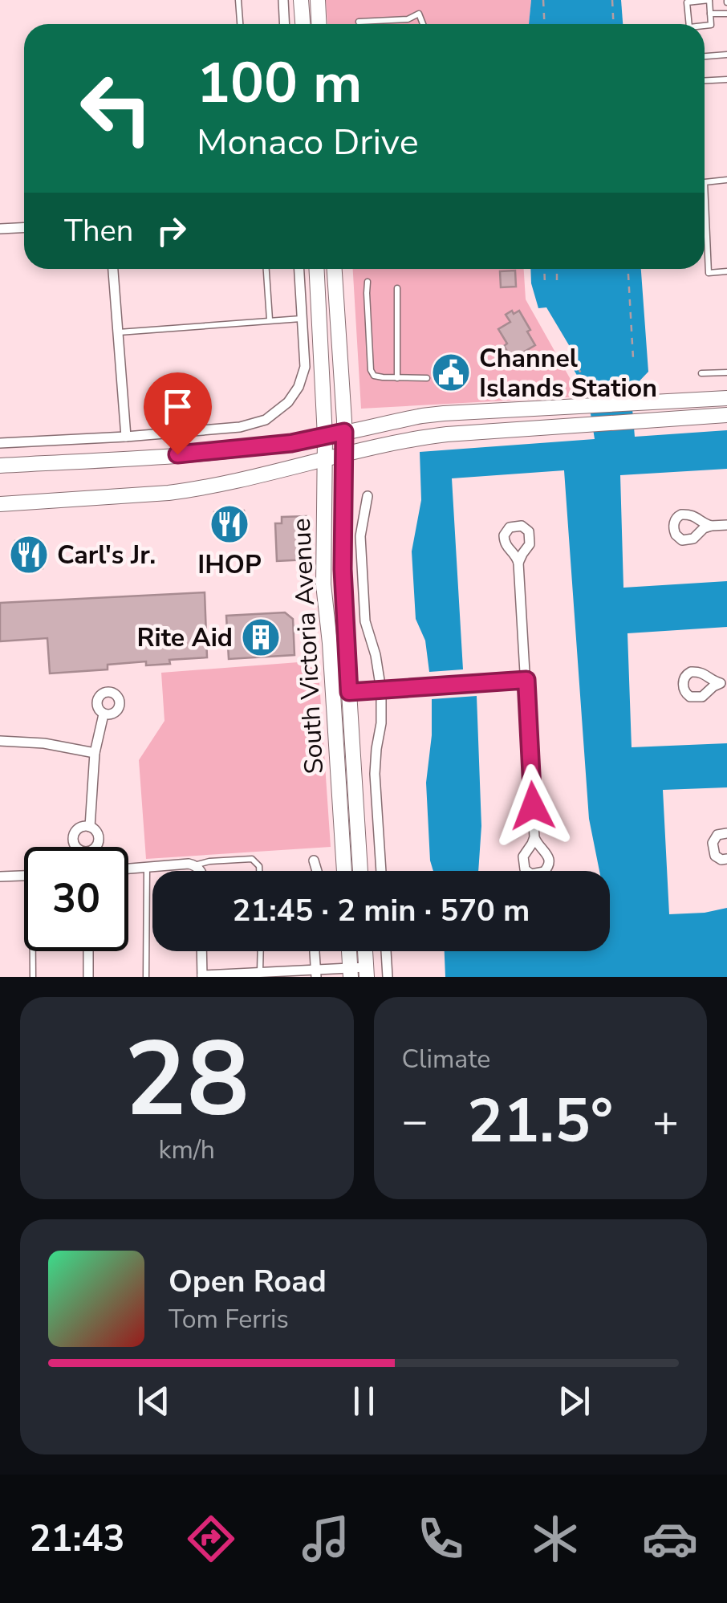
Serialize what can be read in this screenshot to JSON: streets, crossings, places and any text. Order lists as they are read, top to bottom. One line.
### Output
{"streets":{"main road":["South Victoria Avenue"]},"places":{"public building":["Channel Islands Station"],"restaurant":["IHOP","Carl's Jr."],"building":["Rite Aid"]},"page":{"turn":["100 m","Monaco Drive"],"then":"Then","limit":"30","trip":"21:45 · 2 min · 570 m","tile":[["28","km/h"],"Climate"],"heat":["−","21.5°","+"],"song":["Open Road","Tom Ferris"],"tabs":"21:43"}}
